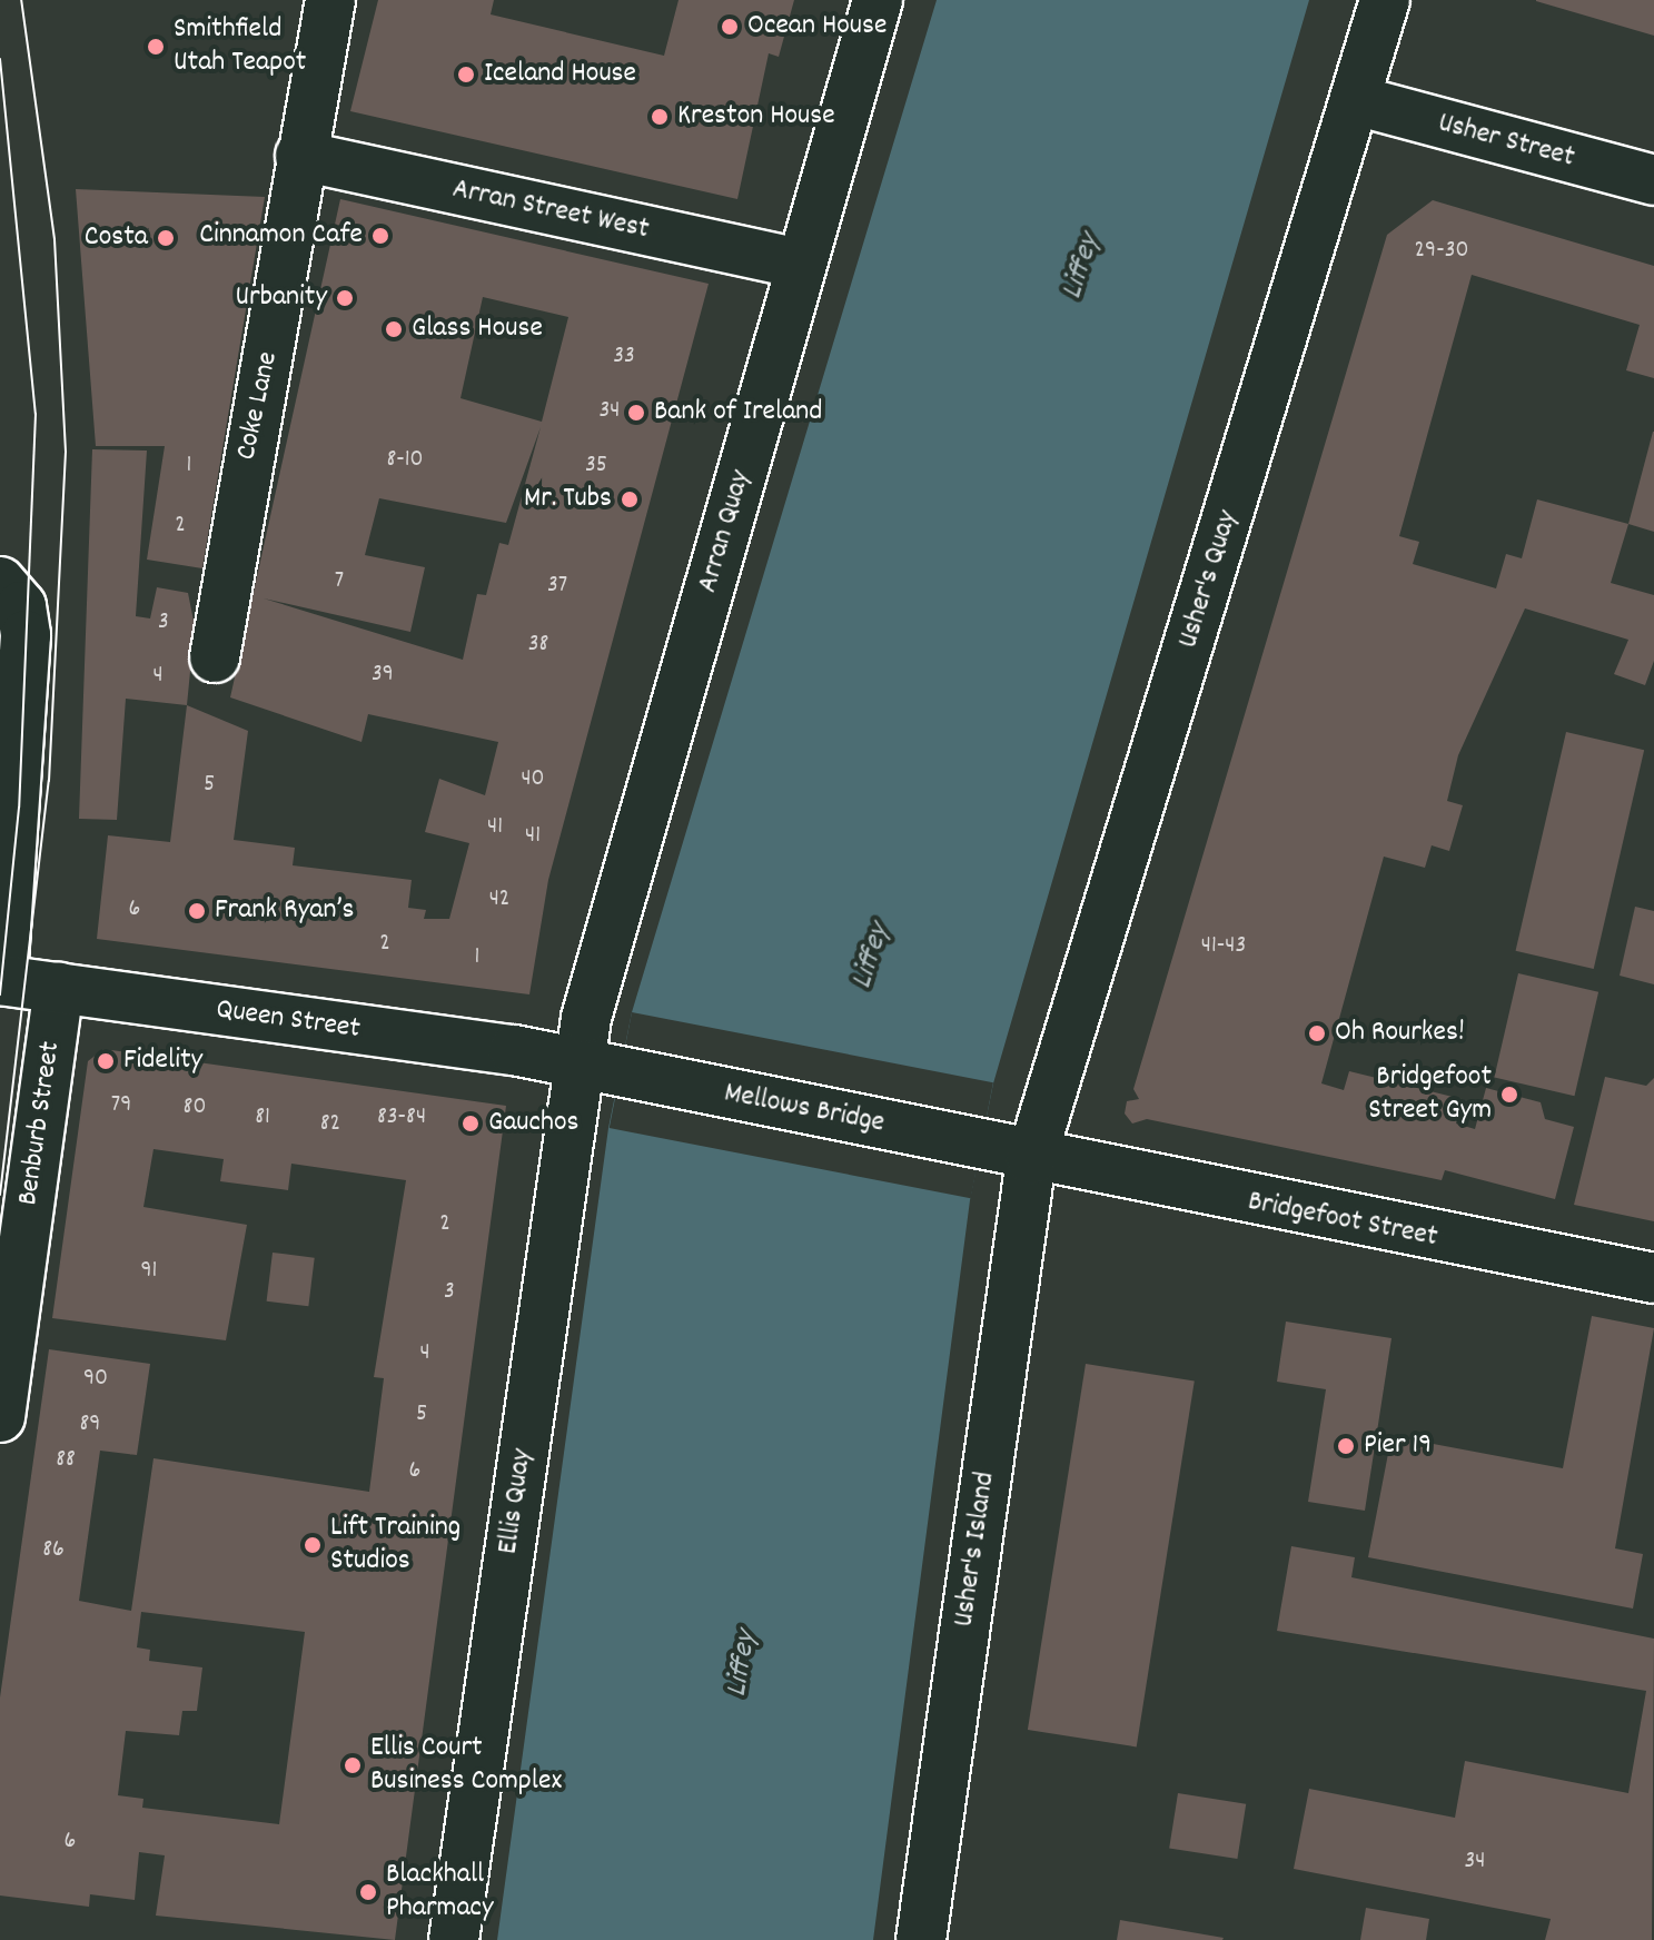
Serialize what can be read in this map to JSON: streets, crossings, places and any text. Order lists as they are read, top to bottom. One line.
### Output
{"streets":{"main road":["Usher Street","Arran Street West","Coke Lane","Arran Quay","Usher's Quay","Queen Street","Mellows Bridge","Benburb Street","Bridgefoot Street","Ellis Quay","Usher's Island"]},"crossings":[["Usher Street","Usher's Quay"],["Arran Street West","Coke Lane"],["Arran Street West","Arran Quay"],["Arran Quay","Queen Street"],["Arran Quay","Mellows Bridge"],["Arran Quay","Ellis Quay"],["Usher's Quay","Mellows Bridge"],["Usher's Quay","Bridgefoot Street"],["Usher's Quay","Usher's Island"],["Queen Street","Mellows Bridge"],["Queen Street","Benburb Street"],["Queen Street","Ellis Quay"],["Mellows Bridge","Bridgefoot Street"],["Mellows Bridge","Ellis Quay"],["Mellows Bridge","Usher's Island"],["Bridgefoot Street","Usher's Island"]],"water":["Liffey"],"places":["Ocean House","Smithfield Utah Teapot","Iceland House","Kreston House","Cinnamon Cafe","Costa","Urbanity","Glass House","Bank of Ireland","Mr. Tubs","Frank Ryan’s","Oh Rourkes!","Fidelity","Bridgefoot Street Gym","Gauchos","Pier 19","Lift Training Studios","Ellis Court Business Complex","Blackhall Pharmacy"],"house_numbers":["29-30","33","34","8-10","1","35","2","7","37","3","38","39","4","40","5","41","41","42","6","2","41-43","1","79","80","81","83-84","82","2","91","3","4","90","5","89","88","6","86","6","34"]}
